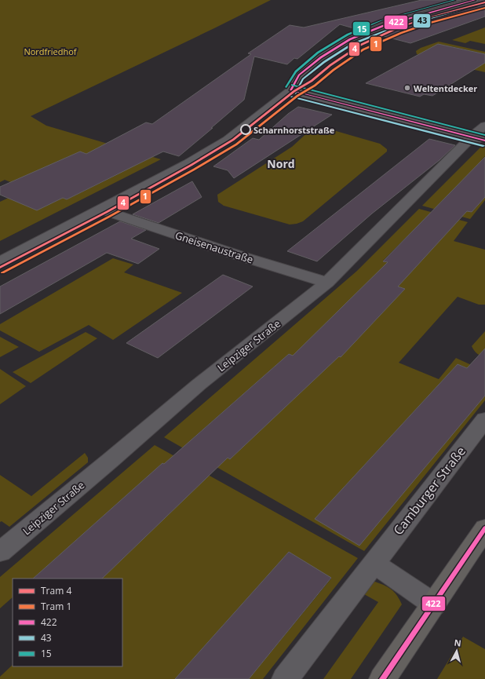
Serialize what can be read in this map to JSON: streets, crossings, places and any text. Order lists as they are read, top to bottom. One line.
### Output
{"streets":{"street":["Gneisenaustraße","Leipziger Straße","Camburger Straße"]},"crossings":[["Gneisenaustraße","Leipziger Straße"]],"districts":["Nord"],"parks":["Nordfriedhof"],"places":["Weltentdecker","Scharnhorststraße"],"lines":["transit line 422","transit line 15","tram line 4","transit line 43","tram line 1"],"legend":["Tram 4","Tram 1","422","43","15"],"north":"top"}
